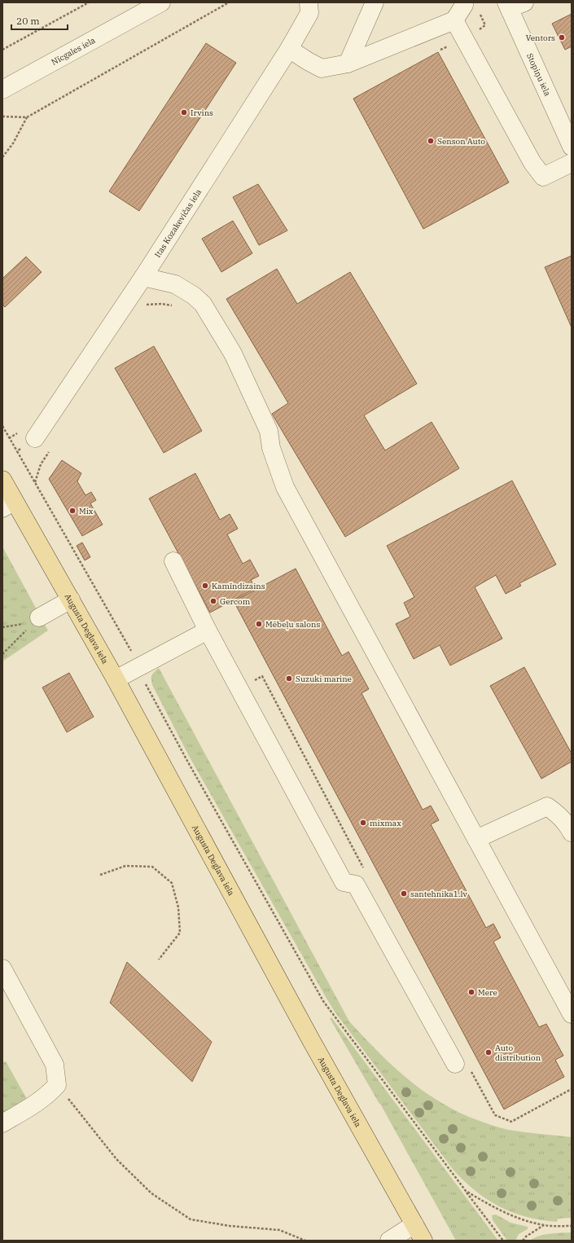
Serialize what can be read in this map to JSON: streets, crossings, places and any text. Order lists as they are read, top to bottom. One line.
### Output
{"streets":{"main road":["Augusta Deglava iela"],"street":["Nīcgales iela","Stopiņu iela","Itas Kozakevičas iela"]},"places":["Ventors","Irvins","Senson Auto","Mix","Kamīndizains","Gercom","Mēbeļu salons","Suzuki marine","mixmax","santehnika1.lv","Mere","Auto distribution"],"scale_bar":"20 m"}
